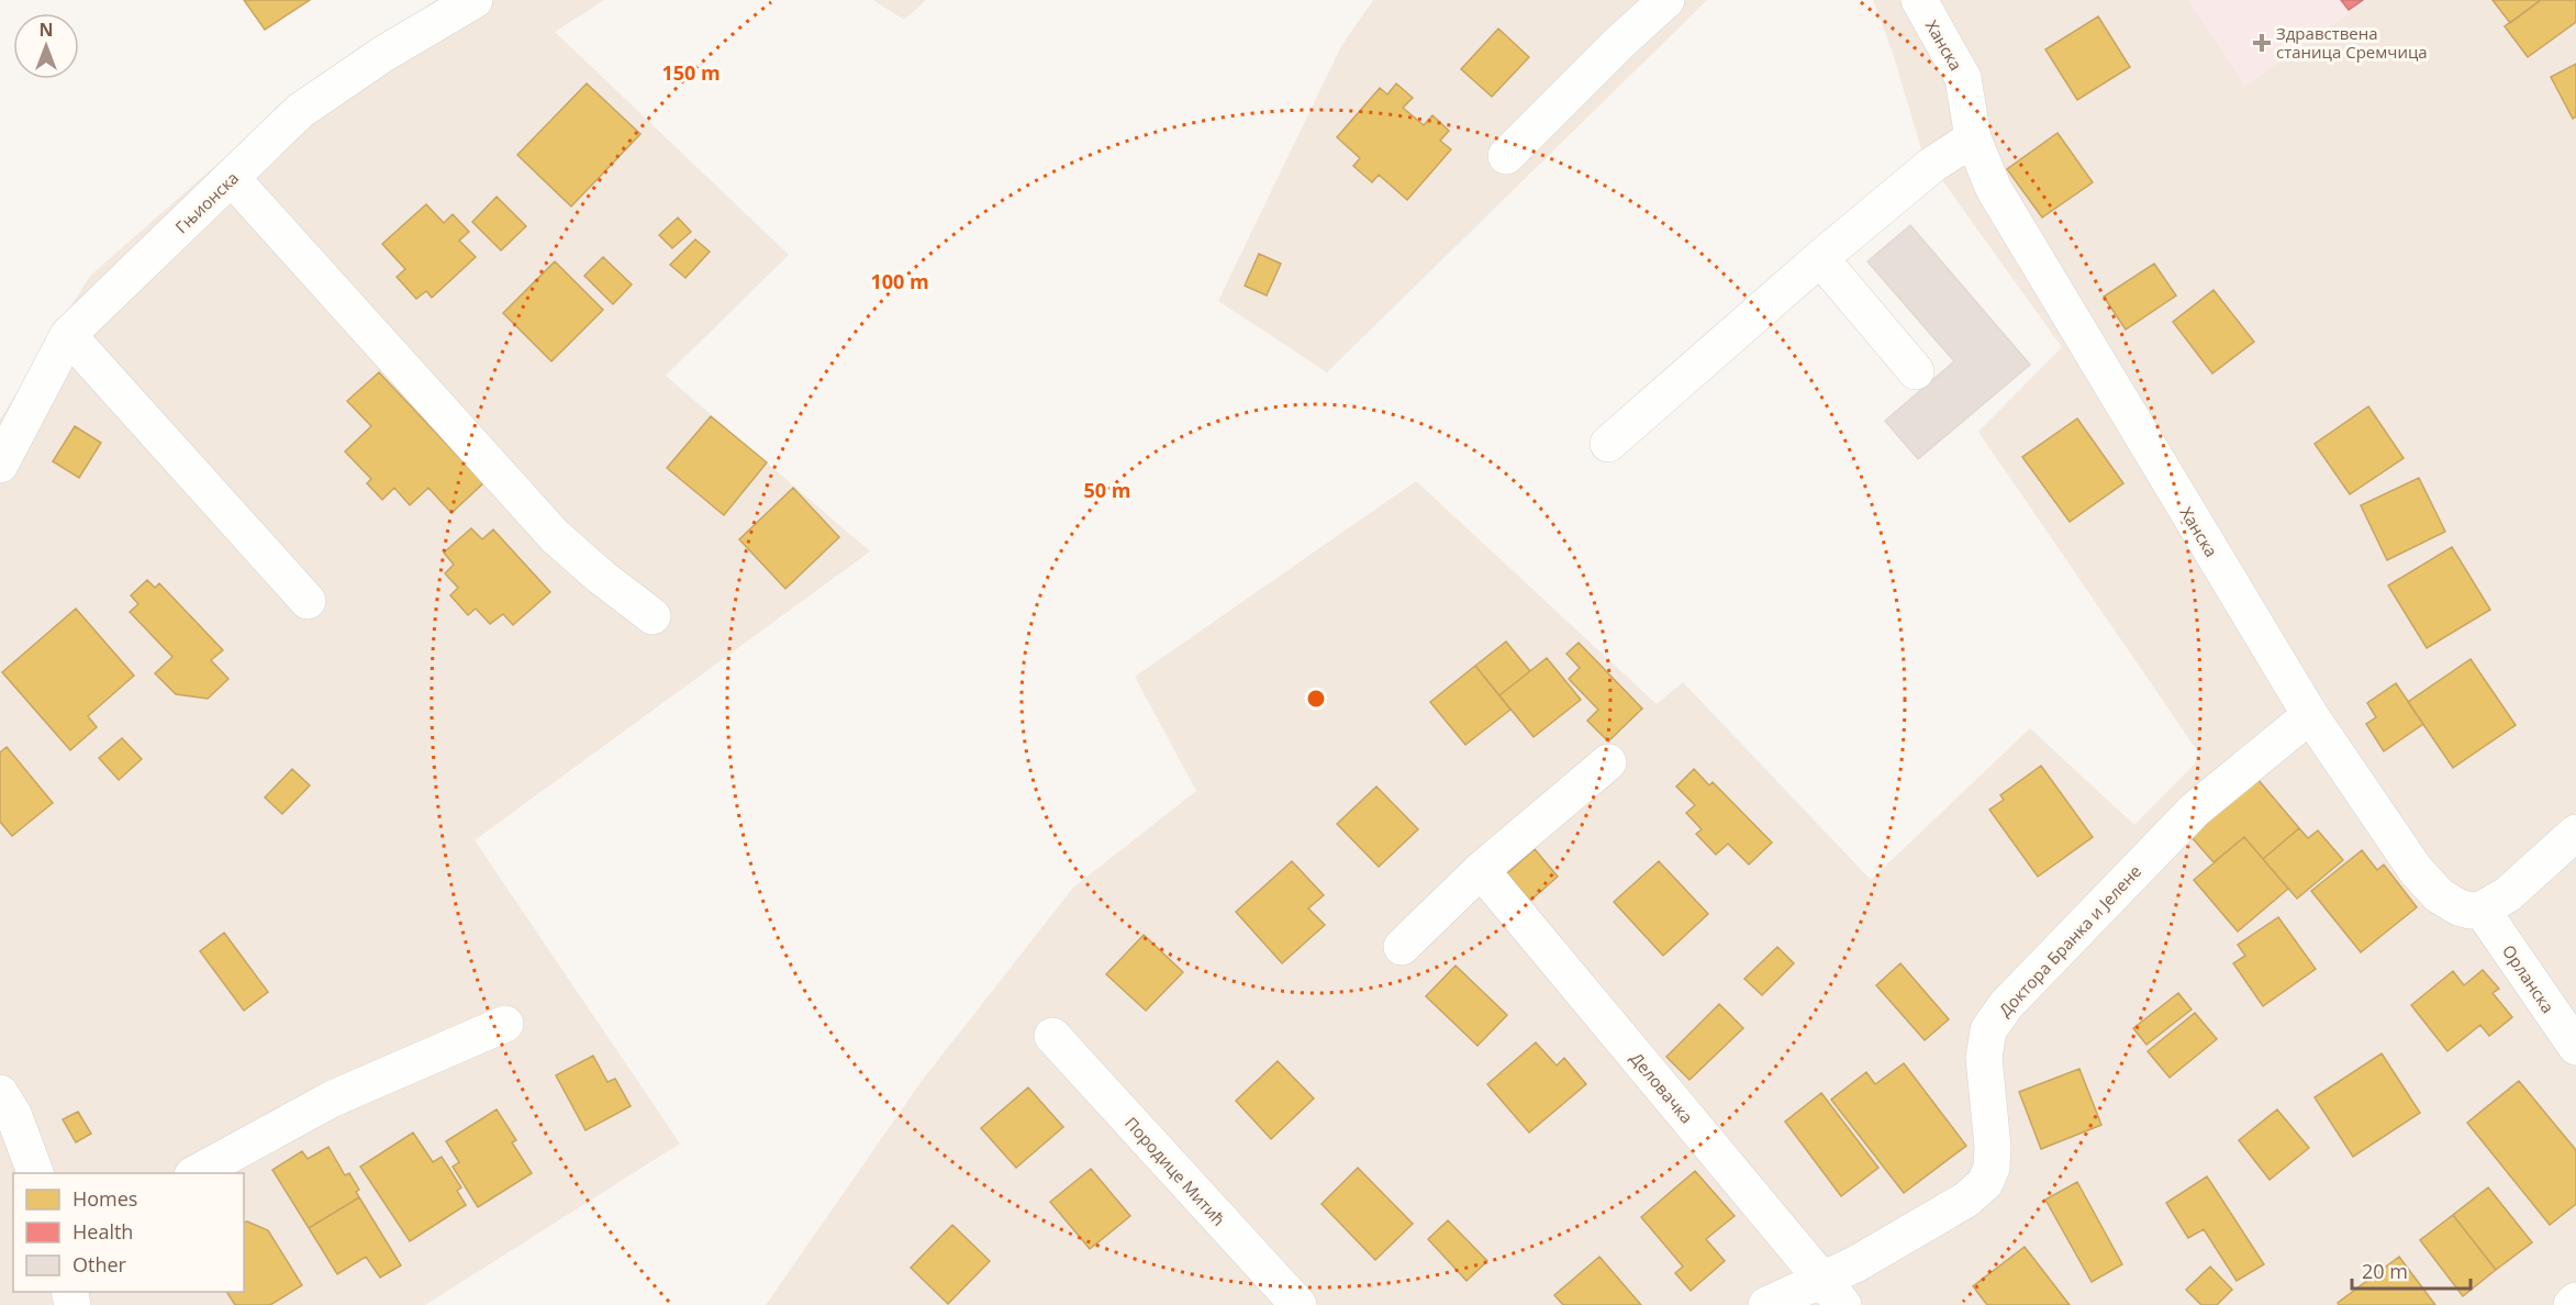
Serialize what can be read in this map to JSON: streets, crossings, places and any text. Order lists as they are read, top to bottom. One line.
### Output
{"streets":{"street":["Ханска","Гњионска","Доктора Бранка и Јелене","Орланска","Деловачка","Породице Митић"]},"crossings":[["Ханска","Доктора Бранка и Јелене"],["Ханска","Орланска"],["Доктора Бранка и Јелене","Деловачка"]],"places":{"health":["Здравствена станица Сремчица"]},"legend":["Homes","Health","Other"],"scale_bar":"20 m","north":"top","rings":["150 m","100 m","50 m"]}
